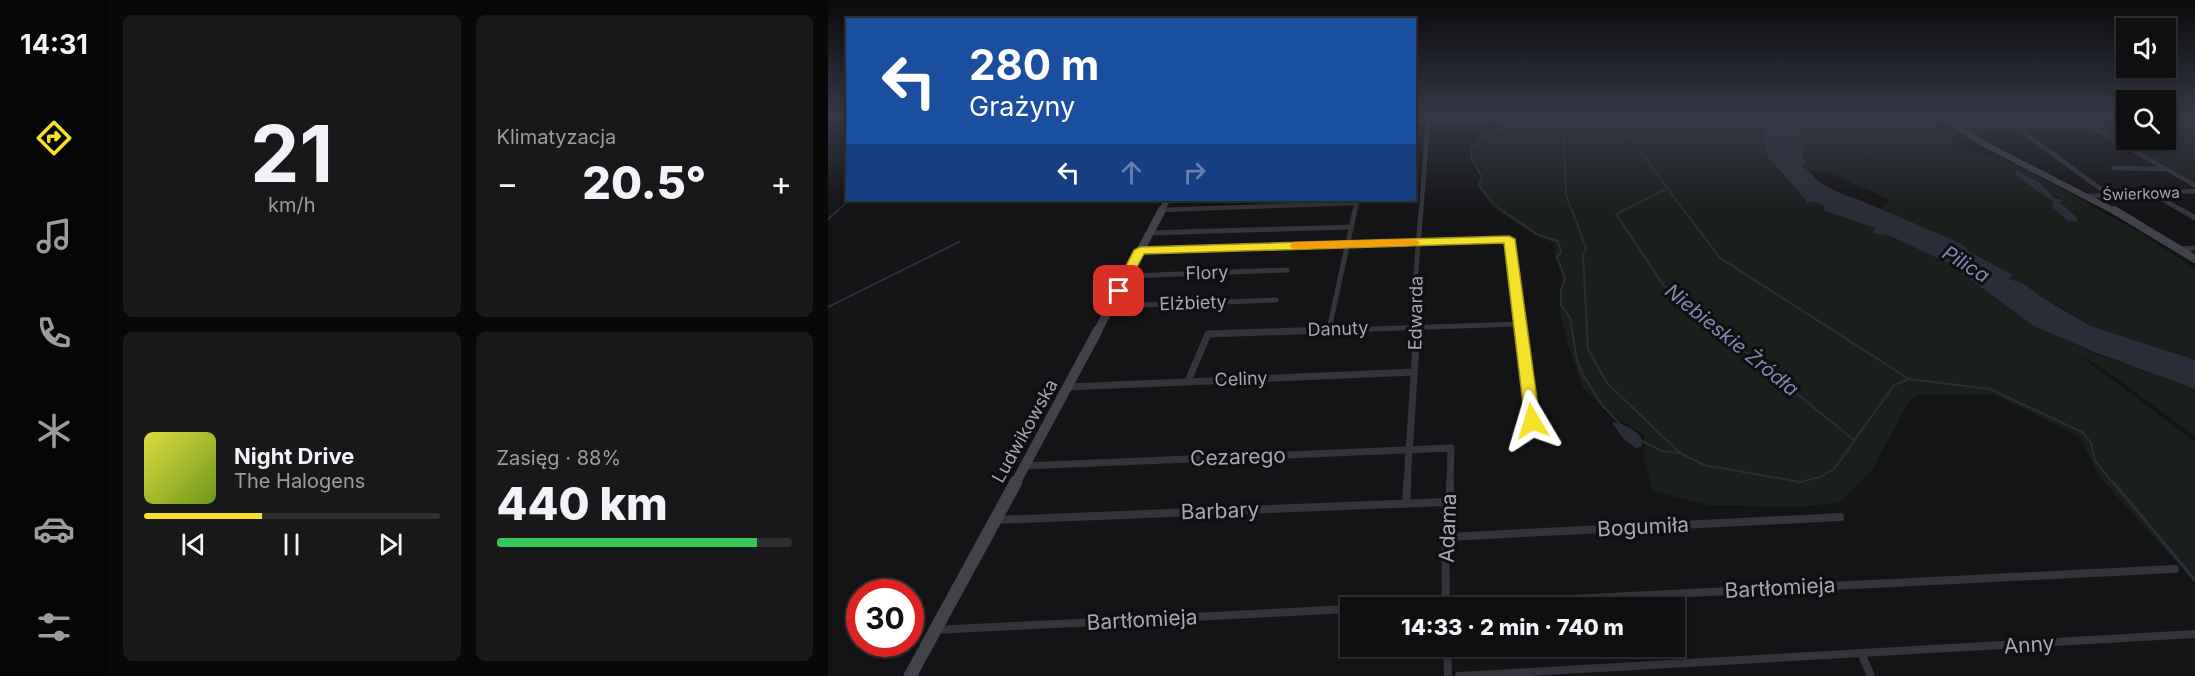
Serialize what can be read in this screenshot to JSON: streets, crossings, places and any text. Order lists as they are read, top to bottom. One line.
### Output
{"streets":{"street":["Świerkowa","Flory","Elżbiety","Edwarda","Danuty","Celiny","Ludwikowska","Cezarego","Barbary","Bogumiła","Adama","Bartłomieja","Anny"]},"crossings":[["Flory","Ludwikowska"],["Elżbiety","Ludwikowska"],["Edwarda","Danuty"],["Edwarda","Celiny"],["Edwarda","Cezarego"],["Edwarda","Barbary"],["Danuty","Celiny"],["Celiny","Ludwikowska"],["Ludwikowska","Cezarego"],["Ludwikowska","Barbary"],["Ludwikowska","Bartłomieja"],["Cezarego","Adama"],["Barbary","Adama"],["Bogumiła","Adama"]],"water":["Pilica","Niebieskie Żródła"],"page":{"tabs":"14:31","tile":[["21","km/h"],"Klimatyzacja",["Zasięg · 88%","440 km"]],"turn":["280 m","Grażyny"],"heat":["−","20.5°","+"],"song":["Night Drive","The Halogens"],"limit":"30","trip":"14:33 · 2 min · 740 m"}}
